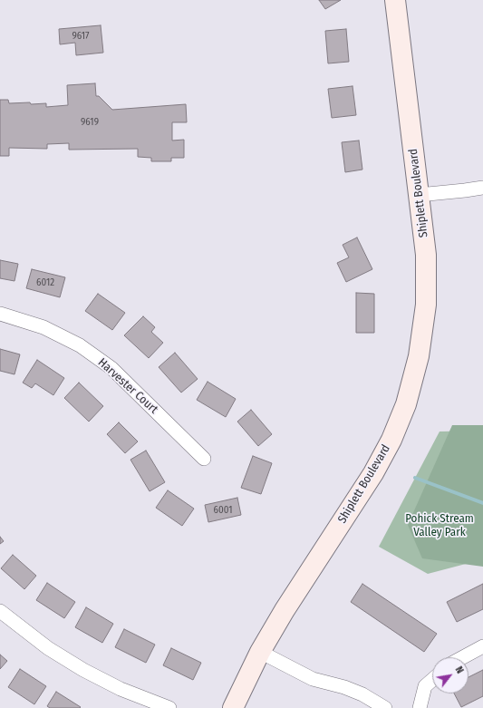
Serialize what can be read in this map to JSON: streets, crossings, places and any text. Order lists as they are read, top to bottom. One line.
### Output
{"streets":{"street":["Shiplett Boulevard","Harvester Court"]},"parks":["Pohick Stream Valley Park"],"house_numbers":["9617","9619","6012","6001"],"north":"top right"}
